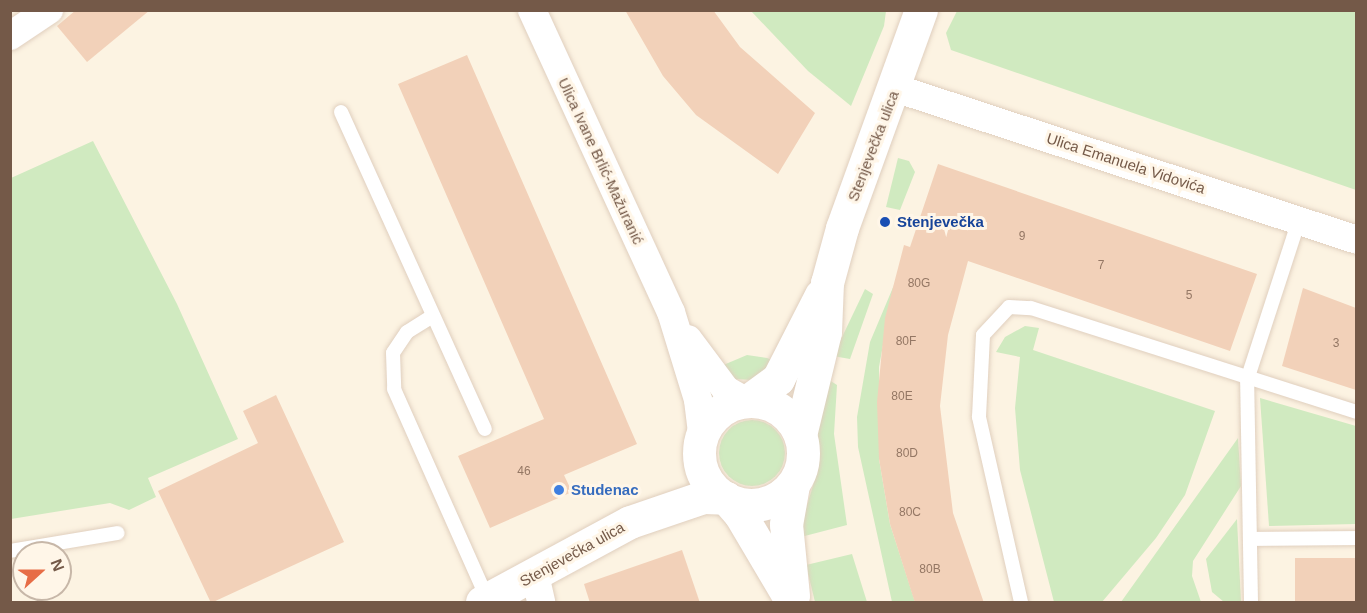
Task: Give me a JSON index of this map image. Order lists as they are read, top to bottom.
{
  "streets": {
    "street": ["Stenjevečka ulica", "Ulica Ivane Brlić-Mažuranić", "Ulica Emanuela Vidovića"]
  },
  "crossings": [
    ["Stenjevečka ulica", "Ulica Ivane Brlić-Mažuranić"],
    ["Stenjevečka ulica", "Ulica Emanuela Vidovića"]
  ],
  "places": ["Stenjevečka", "Studenac"],
  "house_numbers": [
    "9",
    "7",
    "80G",
    "5",
    "80F",
    "3",
    "80E",
    "80D",
    "46",
    "80C",
    "80B"
  ],
  "north": "right"
}
